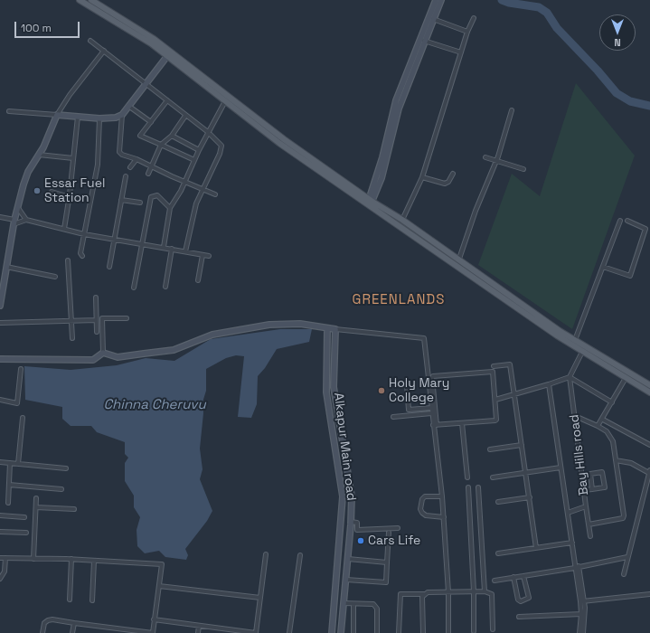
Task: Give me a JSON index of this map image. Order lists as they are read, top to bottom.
{
  "streets": {
    "street": ["Alkapur Main road", "Bay Hills road"]
  },
  "districts": ["GREENLANDS"],
  "water": ["Chinna Cheruvu"],
  "places": ["Essar Fuel Station", "Holy Mary College", "Cars Life"],
  "scale_bar": "100 m",
  "north": "bottom"
}
